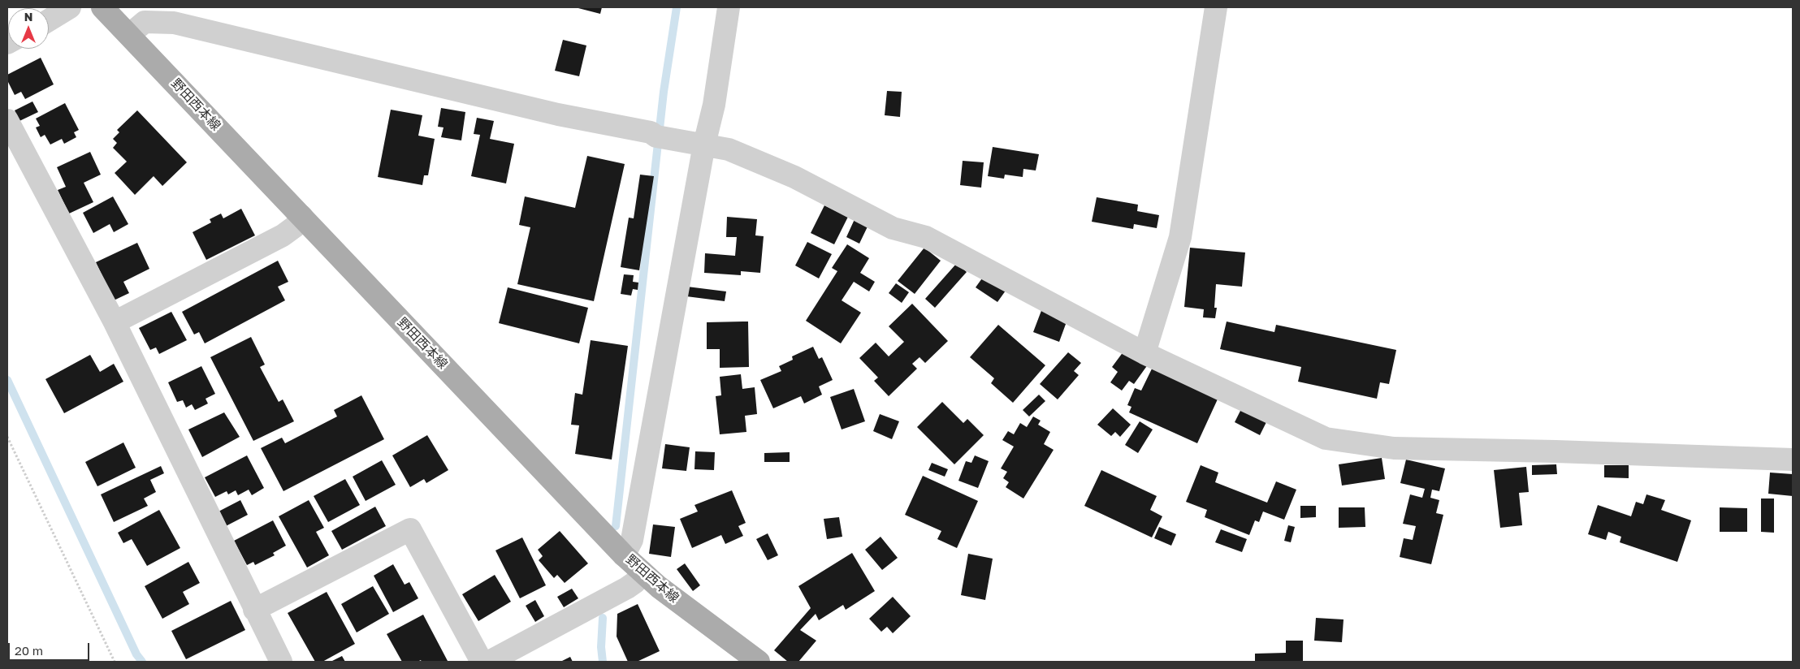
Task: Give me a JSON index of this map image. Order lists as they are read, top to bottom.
{
  "streets": {
    "main road": ["野田西本線"]
  },
  "scale_bar": "20 m",
  "north": "top"
}
